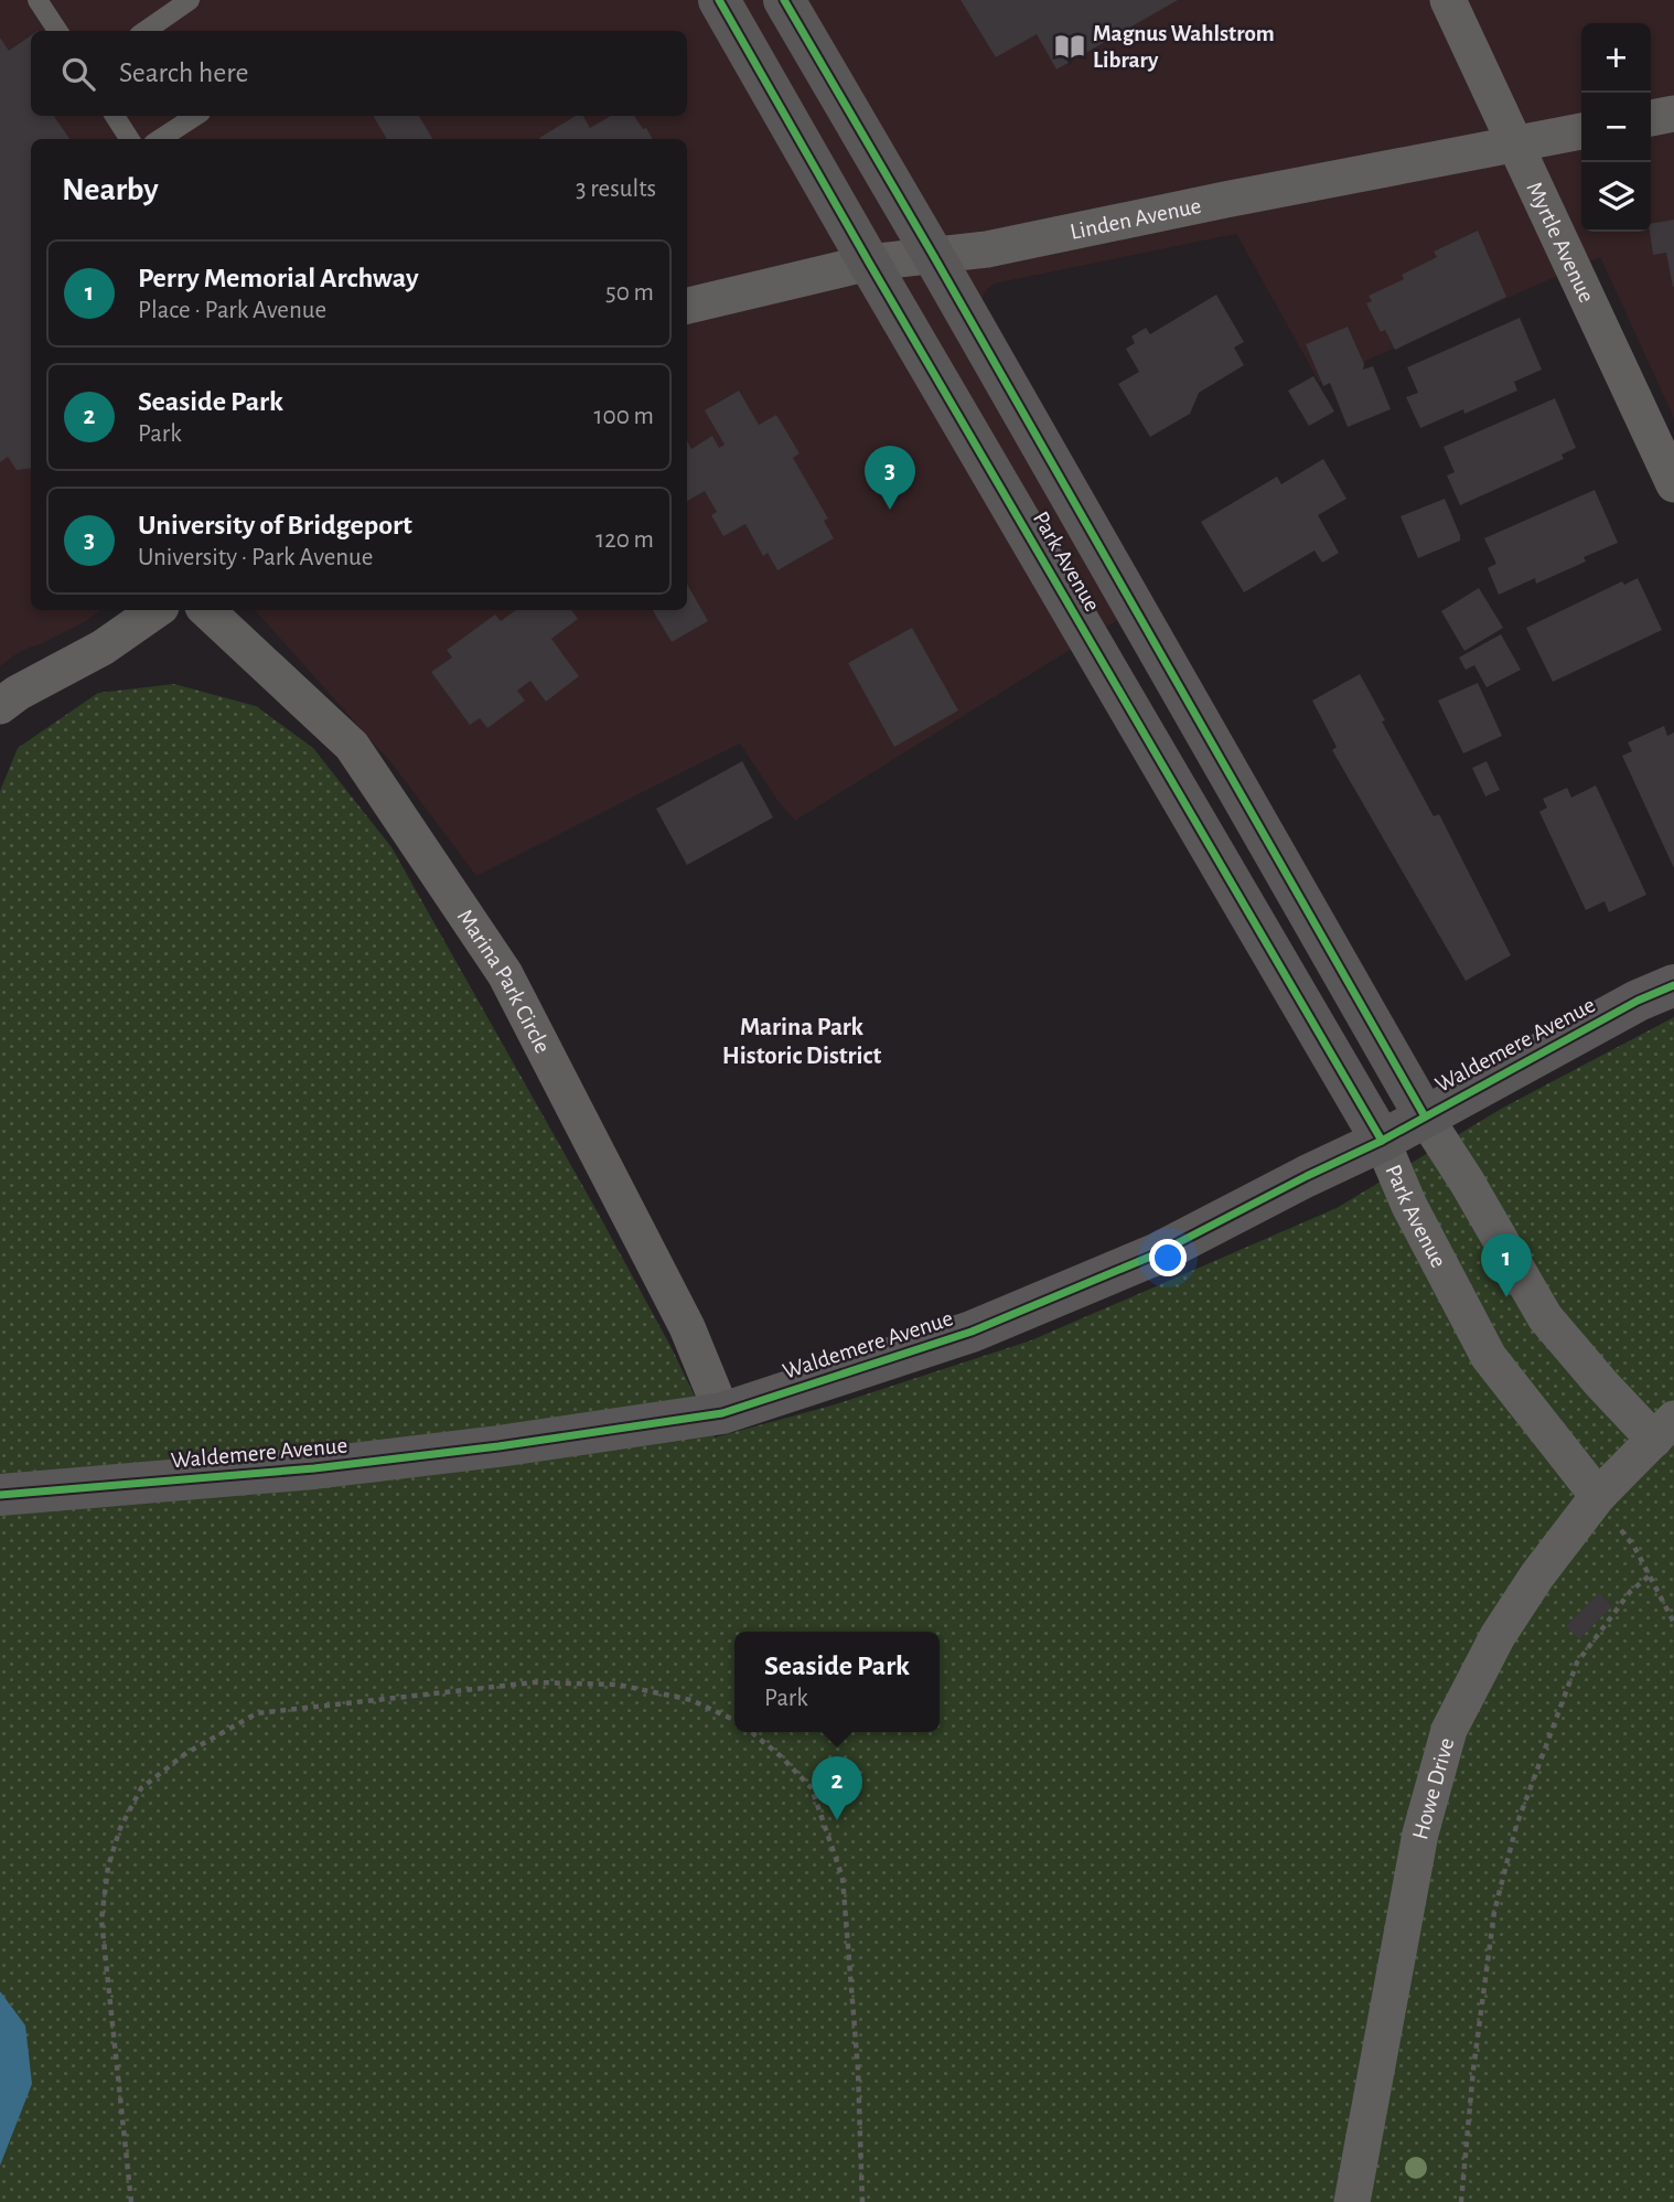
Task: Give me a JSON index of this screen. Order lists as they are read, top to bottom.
{
  "streets": {
    "street": [
      "Linden Avenue",
      "Myrtle Avenue",
      "Park Avenue",
      "Marina Park Circle",
      "Waldemere Avenue",
      "Howe Drive"
    ]
  },
  "crossings": [
    ["Linden Avenue", "Myrtle Avenue"],
    ["Linden Avenue", "Park Avenue"],
    ["Park Avenue", "Waldemere Avenue"],
    ["Park Avenue", "Howe Drive"],
    ["Marina Park Circle", "Waldemere Avenue"]
  ],
  "districts": ["Marina Park Historic District"],
  "places": {
    "library": ["Magnus Wahlstrom Library"]
  },
  "page": {
    "map_buttons": ["+", "−"],
    "search": "Search here",
    "heading": ["Nearby", "3 results"],
    "list": [
      {
        "mark": "1",
        "name": "Perry Memorial Archway",
        "note": "Place · Park Avenue",
        "value": "50 m"
      },
      {
        "mark": "2",
        "name": "Seaside Park",
        "note": "Park",
        "value": "100 m"
      },
      {
        "mark": "3",
        "name": "University of Bridgeport",
        "note": "University · Park Avenue",
        "value": "120 m"
      }
    ],
    "pins": ["3", "1", "2"],
    "popup": ["Seaside Park", "Park"]
  }
}
